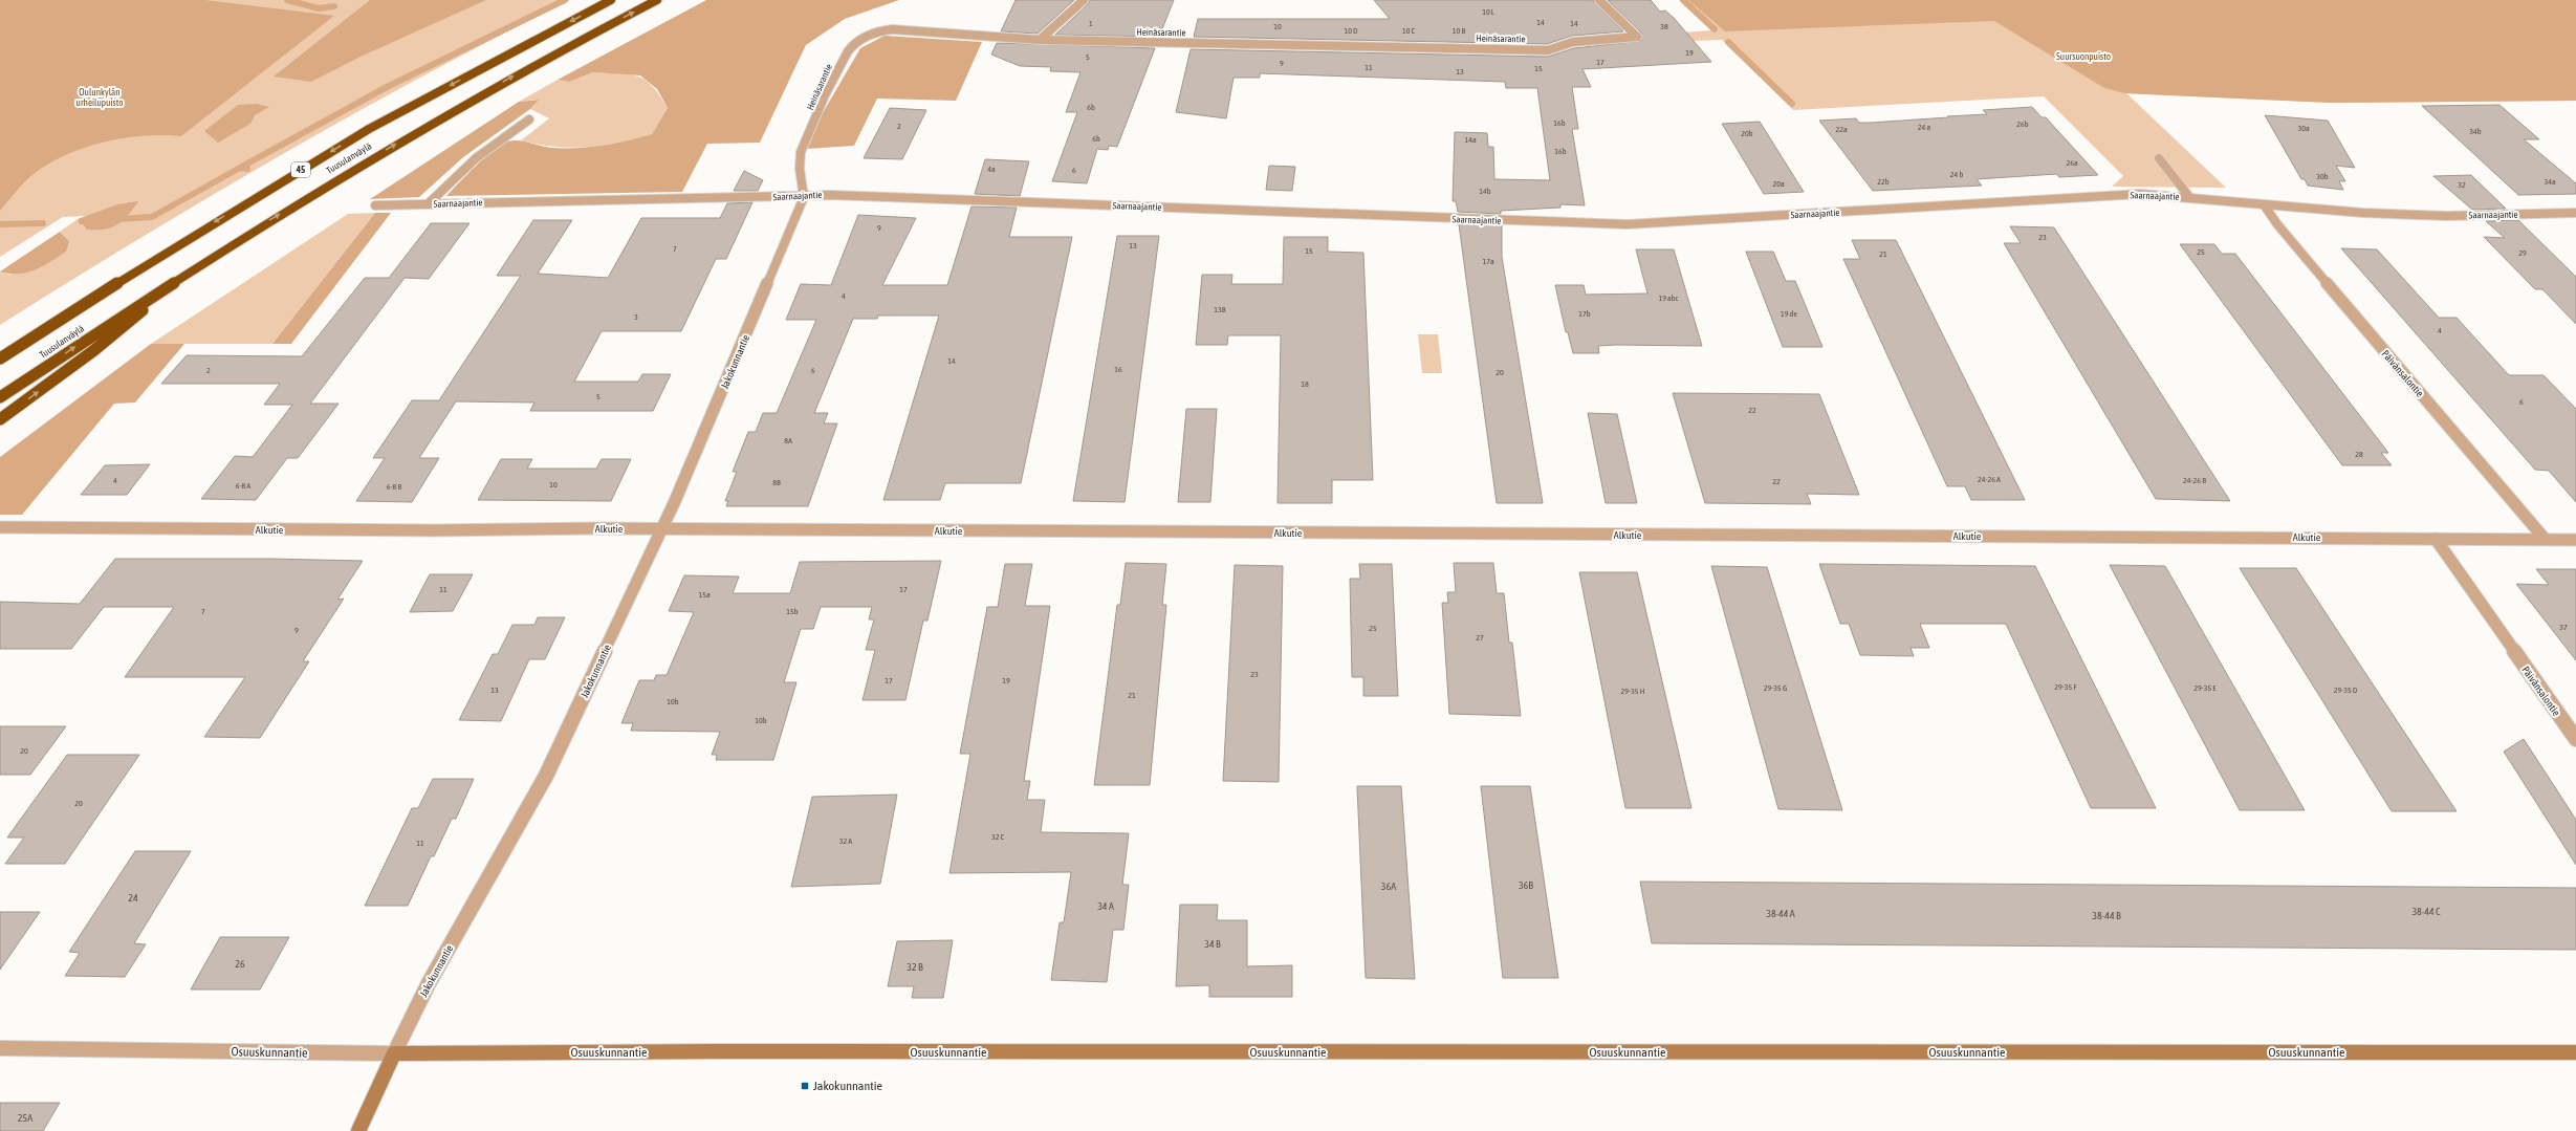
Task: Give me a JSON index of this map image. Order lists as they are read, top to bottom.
{
  "streets": {
    "highway": ["Tuusulanväylä", "45"],
    "street": [
      "Heinäsarantie",
      "Saarnaajantie",
      "Jakokunnantie",
      "Päivänsalontie",
      "Alkutie",
      "Osuuskunnantie"
    ]
  },
  "crossings": [
    ["Heinäsarantie", "Saarnaajantie"],
    ["Heinäsarantie", "Jakokunnantie"],
    ["Saarnaajantie", "Jakokunnantie"],
    ["Saarnaajantie", "Päivänsalontie"],
    ["Jakokunnantie", "Alkutie"],
    ["Jakokunnantie", "Osuuskunnantie"],
    ["Päivänsalontie", "Alkutie"]
  ],
  "parks": ["Suursuonpuisto", "Oulunkylän urheilupuisto"],
  "places": {
    "transit": ["Jakokunnantie"]
  },
  "house_numbers": [
    "10 L",
    "14",
    "1",
    "14",
    "10",
    "38",
    "10 D",
    "10 C",
    "10 B",
    "19",
    "5",
    "17",
    "9",
    "11",
    "15",
    "13",
    "6b",
    "16b",
    "26b",
    "2",
    "24 a",
    "30a",
    "22a",
    "34b",
    "20b",
    "6b",
    "14a",
    "16b",
    "26a",
    "4a",
    "6",
    "24 b",
    "30b",
    "22b",
    "34a",
    "20a",
    "32",
    "14b",
    "9",
    "23",
    "13",
    "7",
    "15",
    "25",
    "29",
    "21",
    "17a",
    "4",
    "19 abc",
    "13B",
    "17b",
    "19 de",
    "3",
    "4",
    "14",
    "16",
    "2",
    "6",
    "20",
    "18",
    "5",
    "6",
    "22",
    "8A",
    "28",
    "24-26 A",
    "4",
    "24-26 B",
    "22",
    "8B",
    "10",
    "6-8 A",
    "6-8 B",
    "11",
    "17",
    "15a",
    "7",
    "15b",
    "37",
    "25",
    "9",
    "27",
    "23",
    "17",
    "19",
    "29-35 F",
    "29-35 G",
    "29-35 E",
    "13",
    "29-35 D",
    "29-35 H",
    "21",
    "10b",
    "10b",
    "20",
    "20",
    "32 C",
    "32 A",
    "11",
    "36B",
    "36A",
    "24",
    "34 A",
    "38-44 C",
    "38-44 A",
    "38-44 B",
    "34 B",
    "26",
    "32 B",
    "25A"
  ]
}
